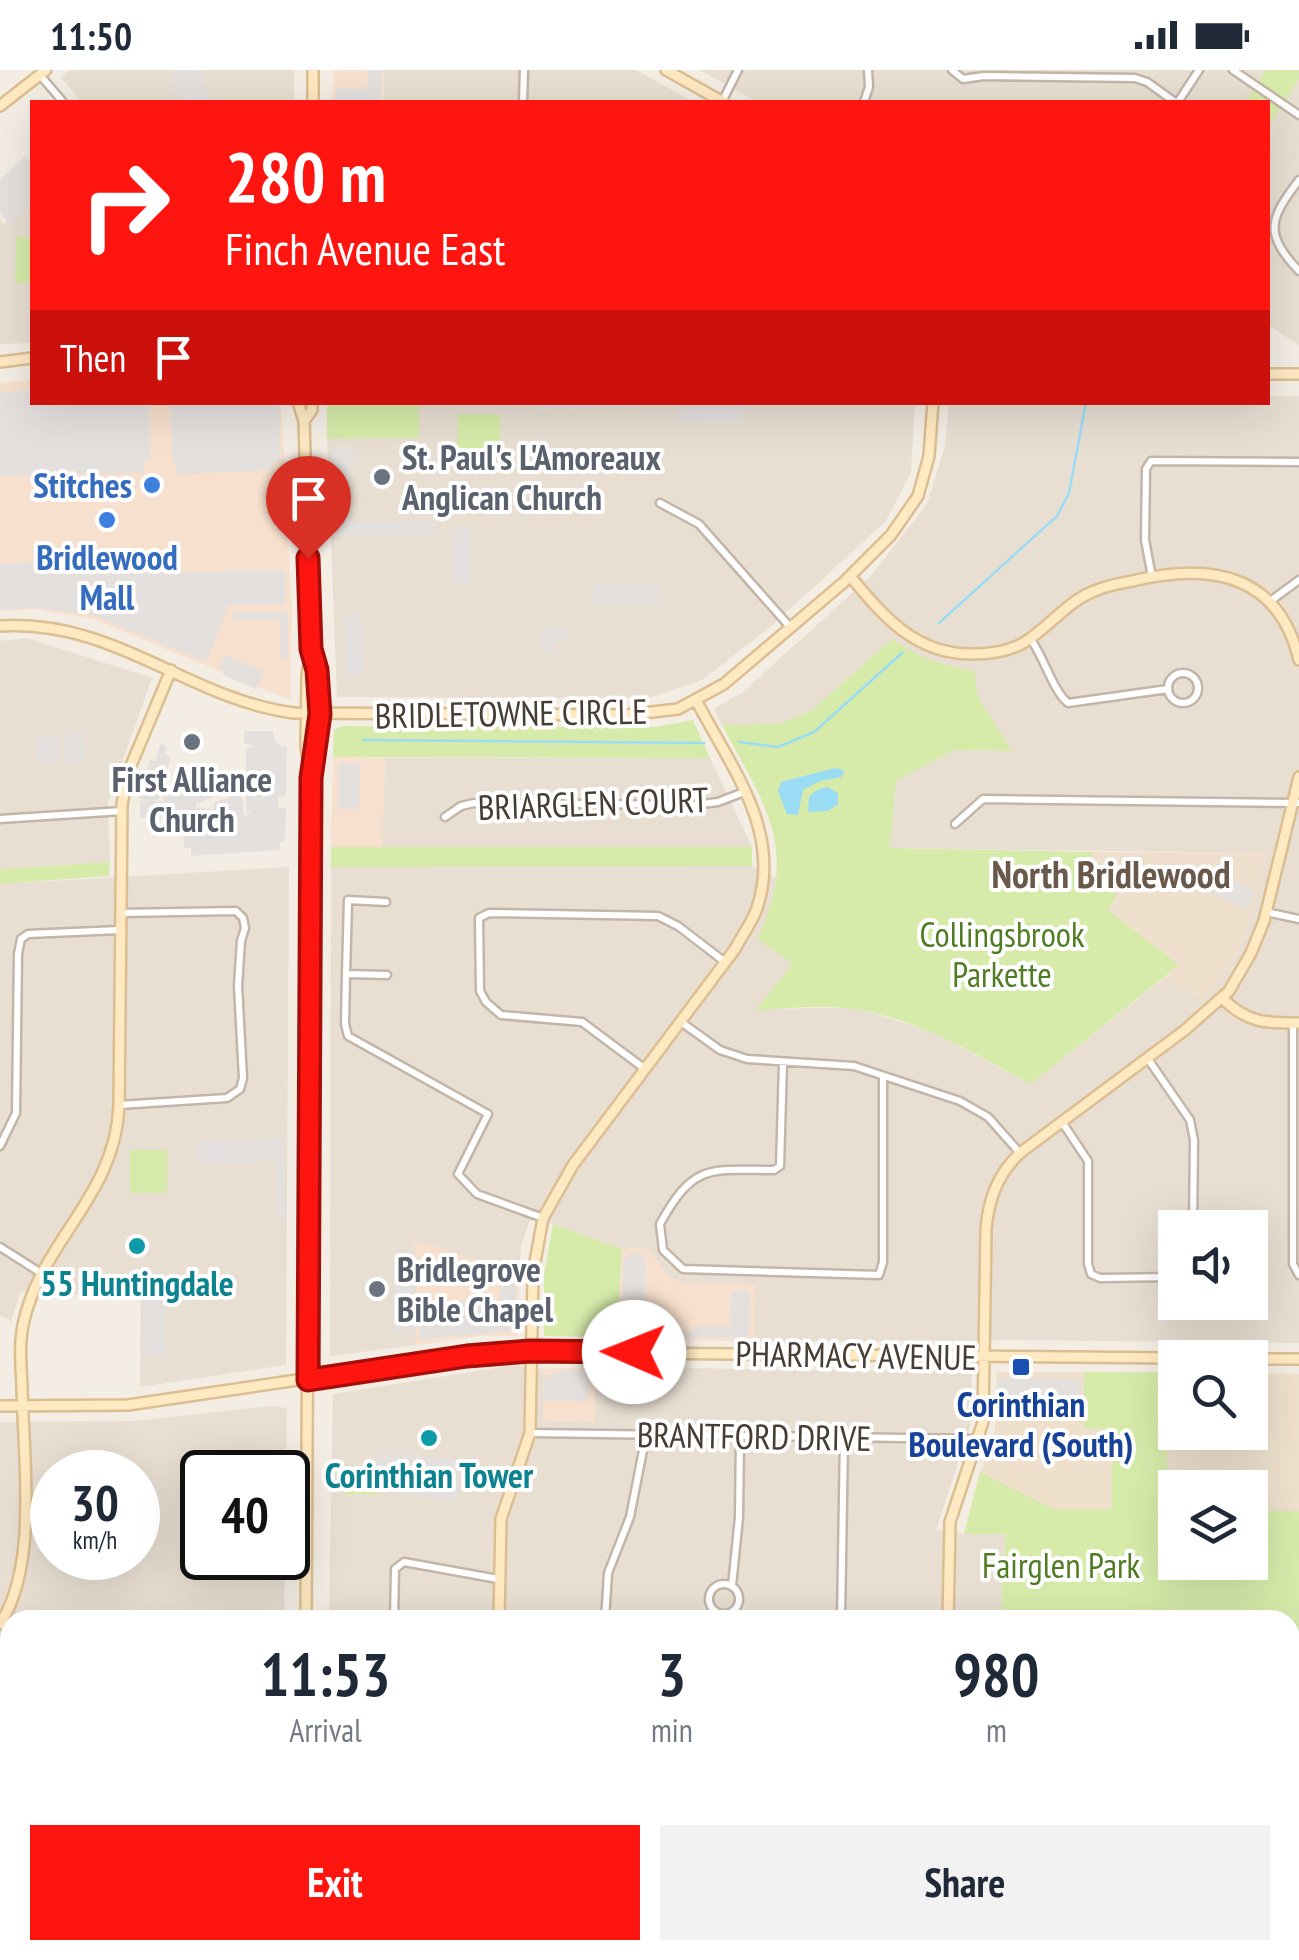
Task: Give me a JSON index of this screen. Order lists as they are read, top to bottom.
{
  "streets": {
    "street": [
      "BRIDLETOWNE CIRCLE",
      "BRIARGLEN COURT",
      "PHARMACY AVENUE",
      "BRANTFORD DRIVE"
    ]
  },
  "districts": ["North Bridlewood"],
  "parks": ["Collingsbrook Parkette", "Fairglen Park"],
  "places": {
    "other": [
      "St. Paul's L'Amoreaux Anglican Church",
      "Stitches",
      "Bridlewood Mall",
      "First Alliance Church",
      "55 Huntingdale",
      "Bridlegrove Bible Chapel",
      "Corinthian Tower"
    ],
    "transit": ["Corinthian Boulevard (South)"]
  },
  "page": {
    "status": "11:50",
    "turn": ["280 m", "Finch Avenue East"],
    "then": "Then",
    "speed": "30 km/h",
    "limit": "40",
    "eta": [
      "11:53",
      "Arrival",
      "3",
      "min",
      "980",
      "m"
    ],
    "buttons": ["Exit", "Share"]
  }
}
